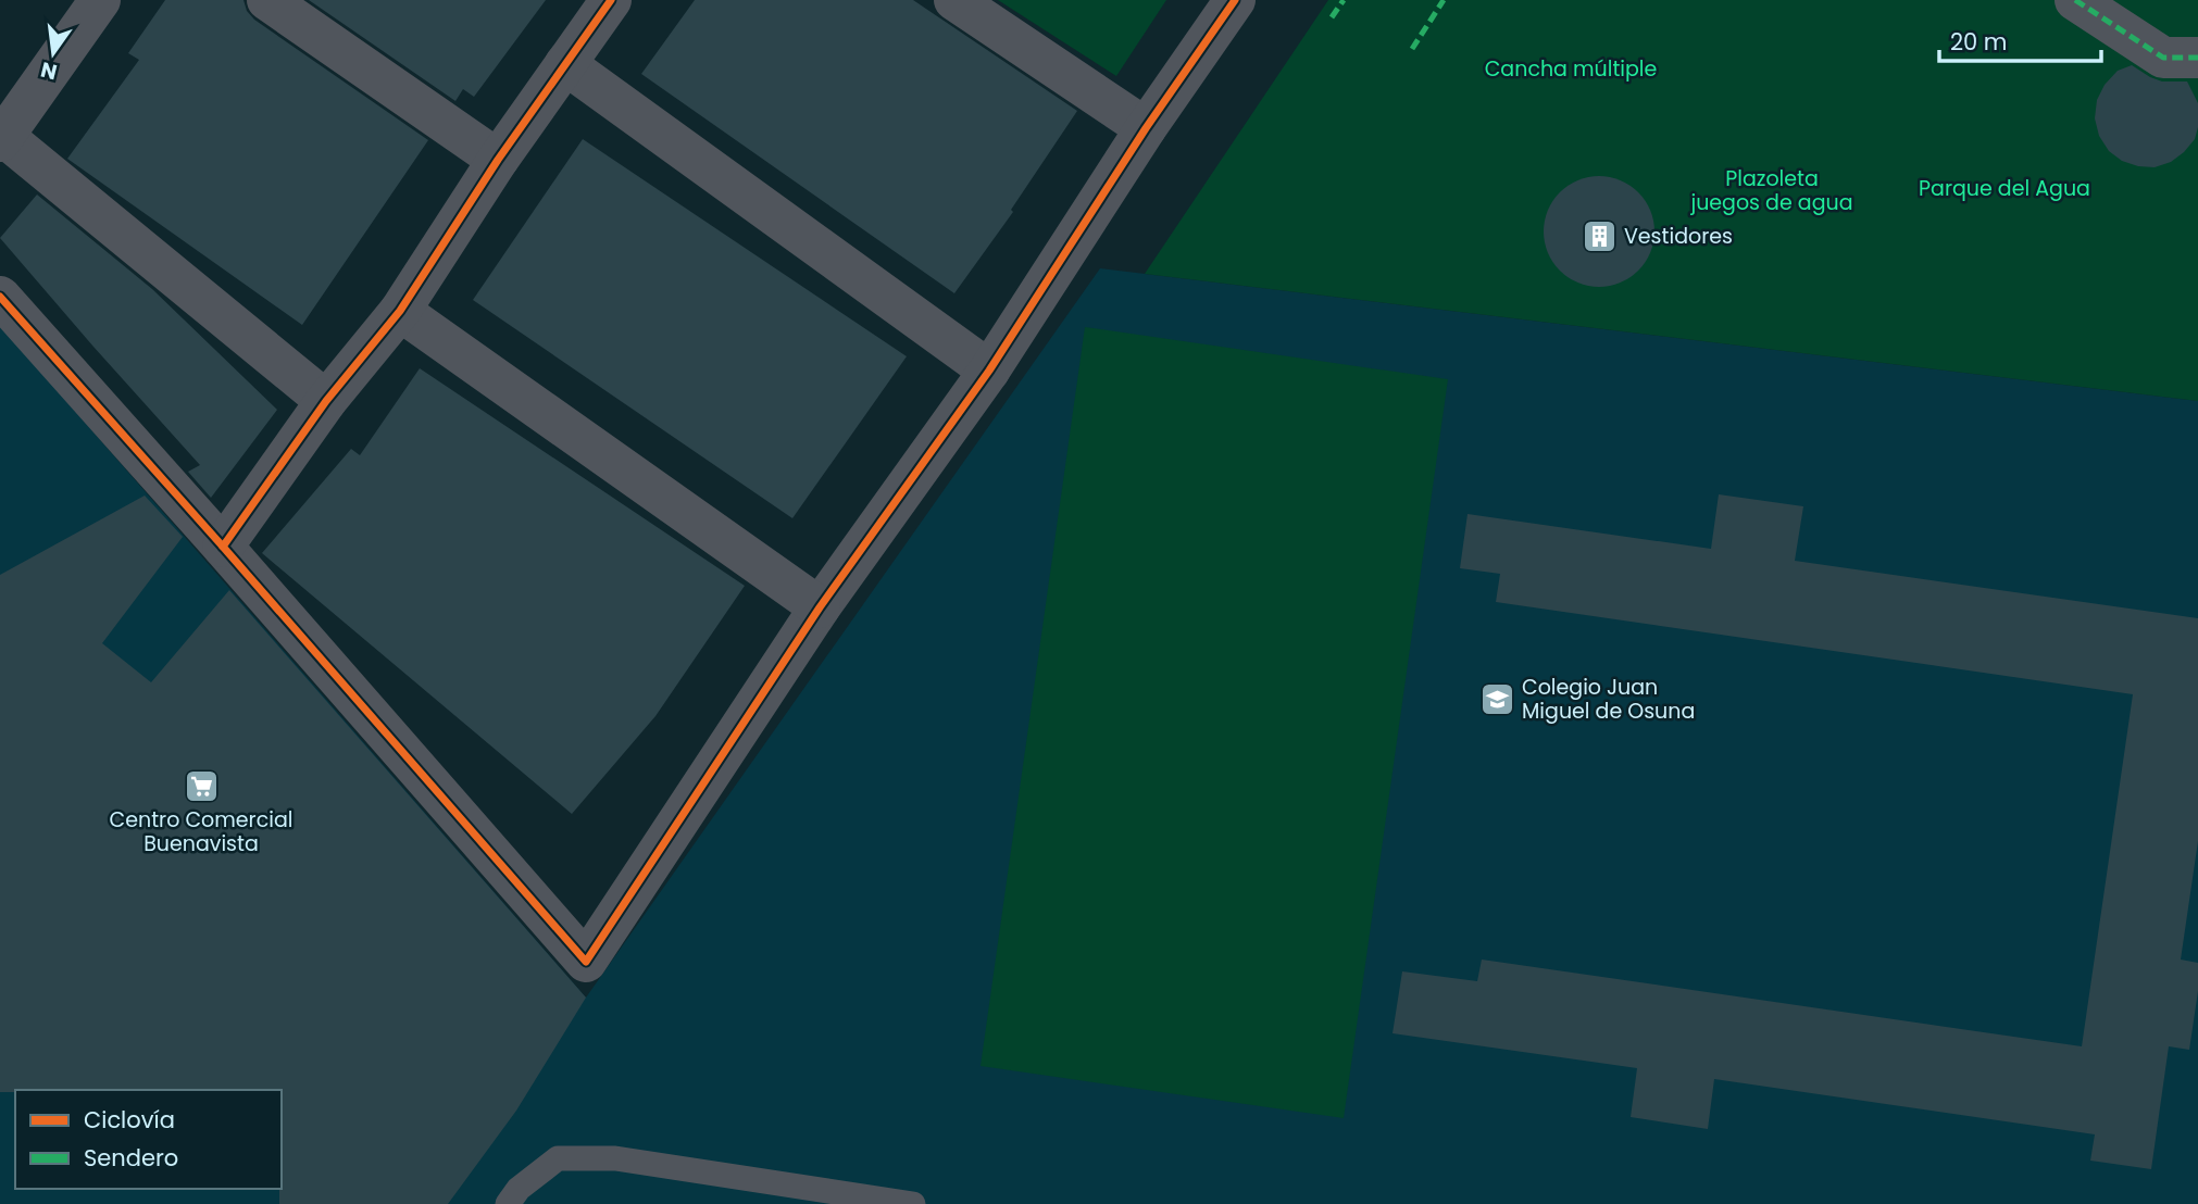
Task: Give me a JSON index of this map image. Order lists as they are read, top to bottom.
{
  "parks": ["Cancha múltiple", "Plazoleta juegos de agua", "Parque del Agua"],
  "places": {
    "building": ["Vestidores"],
    "school or university": ["Colegio Juan Miguel de Osuna"],
    "supermarket": ["Centro Comercial Buenavista"]
  },
  "legend": ["Ciclovía", "Sendero"],
  "scale_bar": "20 m",
  "north": "bottom"
}
